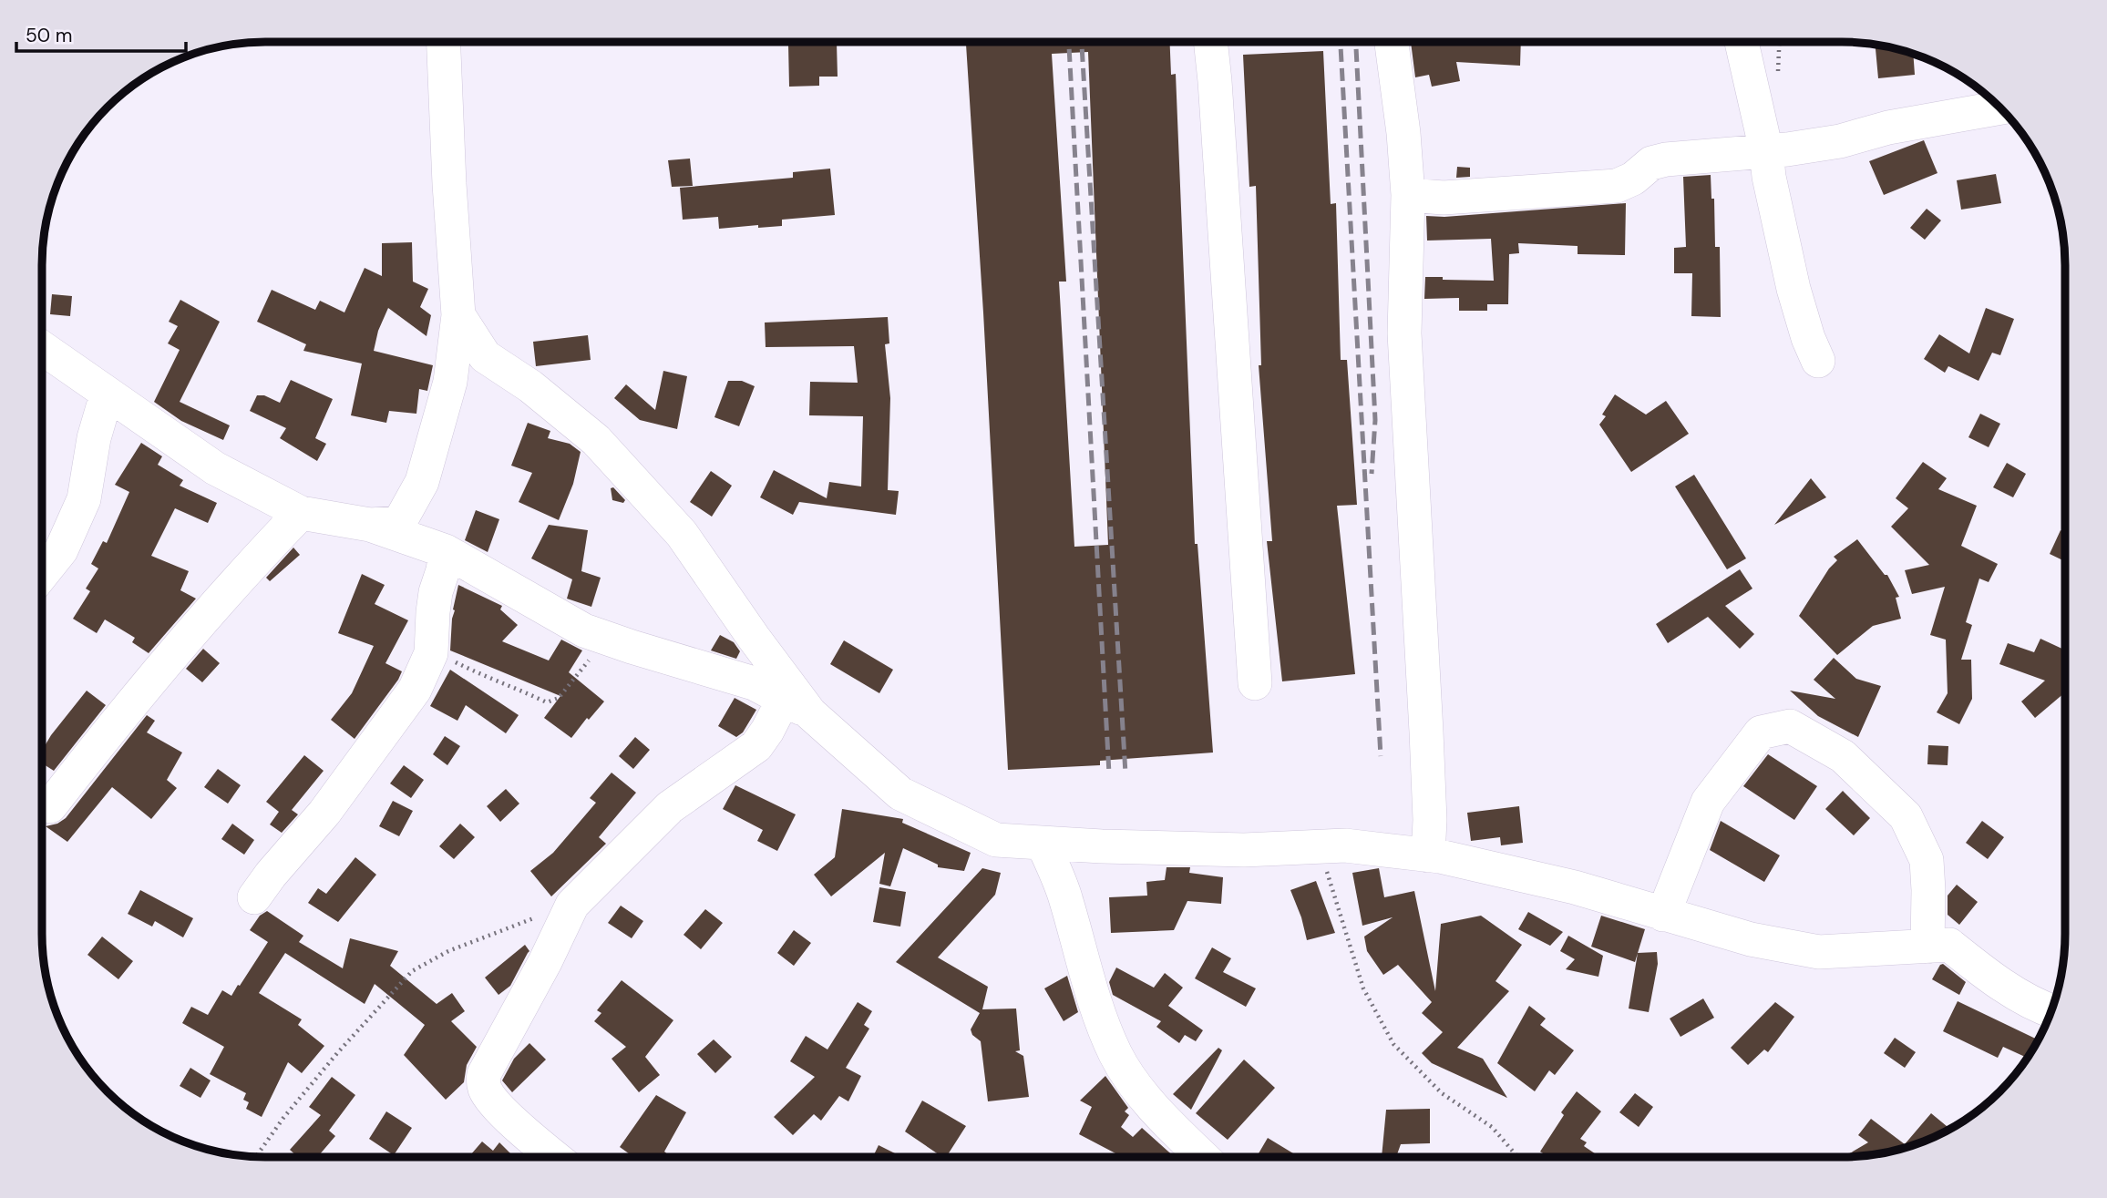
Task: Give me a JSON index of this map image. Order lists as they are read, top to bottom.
{
  "scale_bar": "50 m"
}
